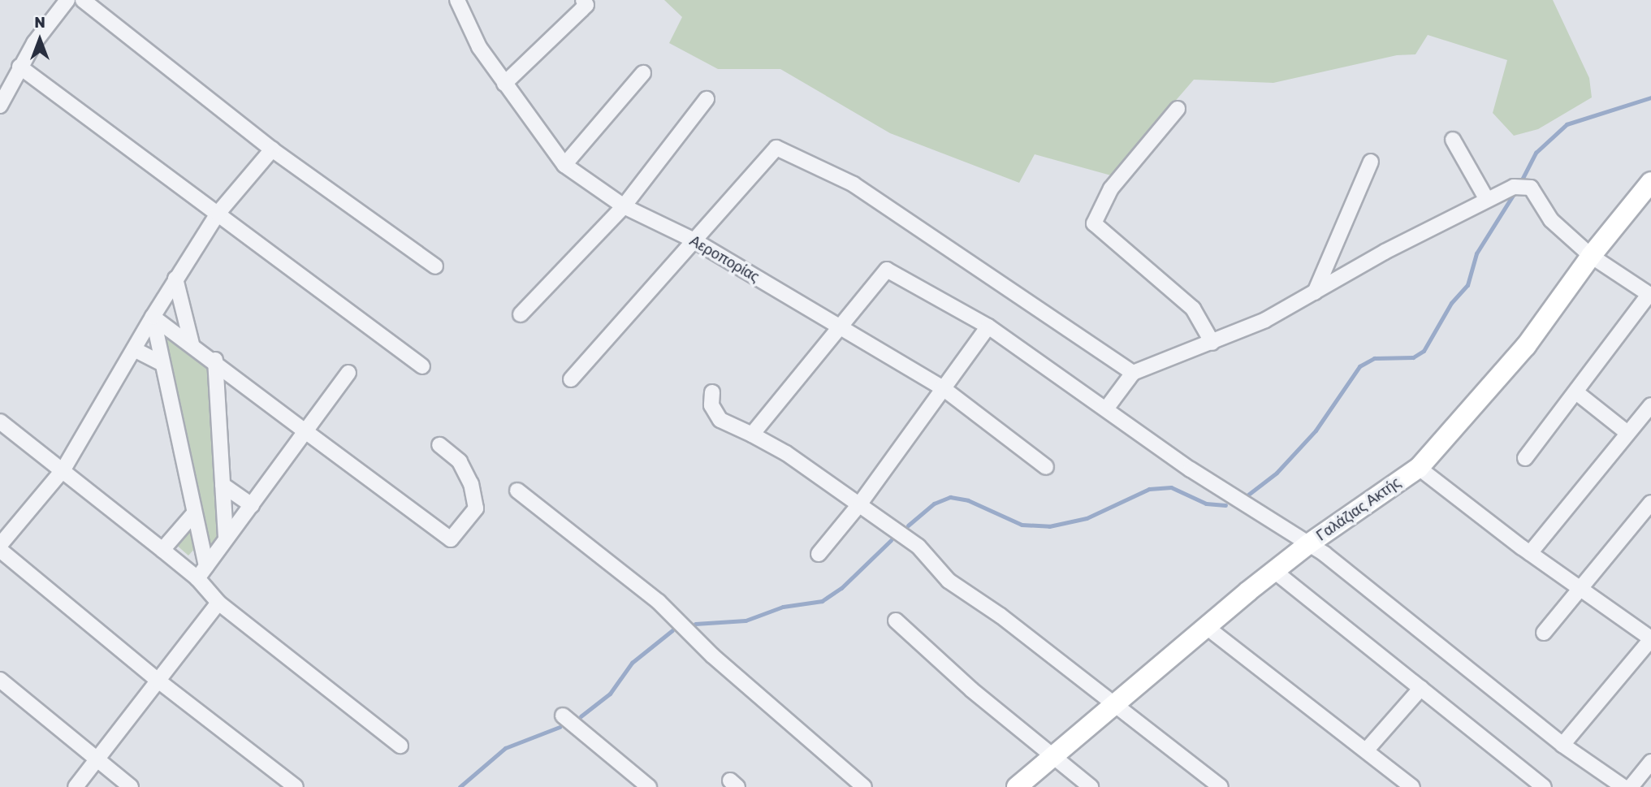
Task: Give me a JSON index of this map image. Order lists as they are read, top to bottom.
{
  "streets": {
    "street": ["Αεροπορίας", "Γαλάζιας Ακτής"]
  },
  "north": "top"
}
